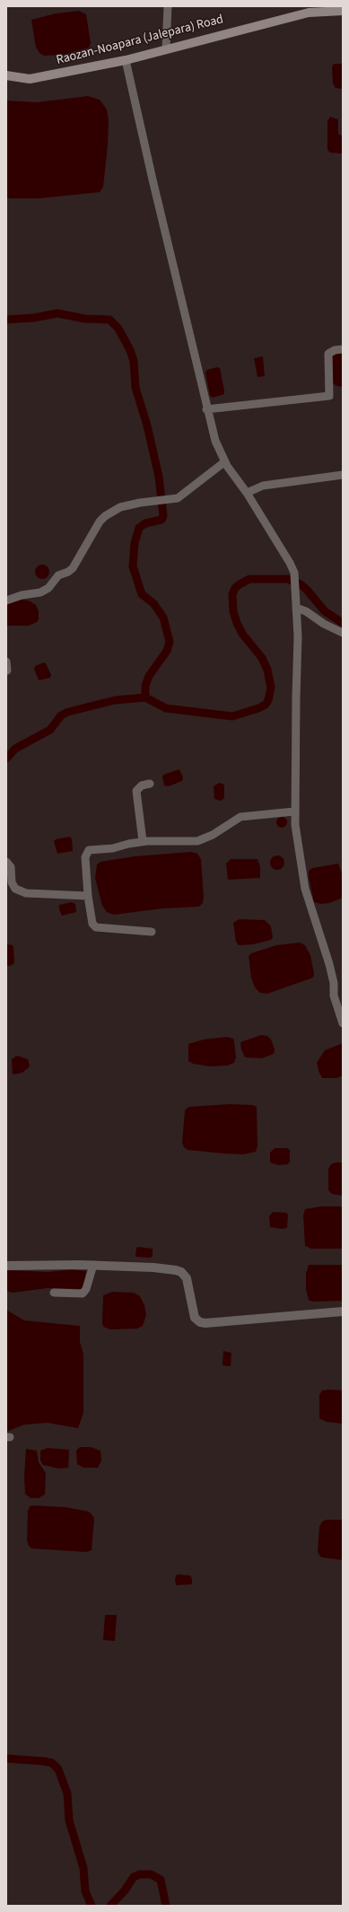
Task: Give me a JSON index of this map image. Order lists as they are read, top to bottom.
{
  "streets": {
    "main road": ["Raozan-Noapara (Jalepara) Road"]
  }
}
